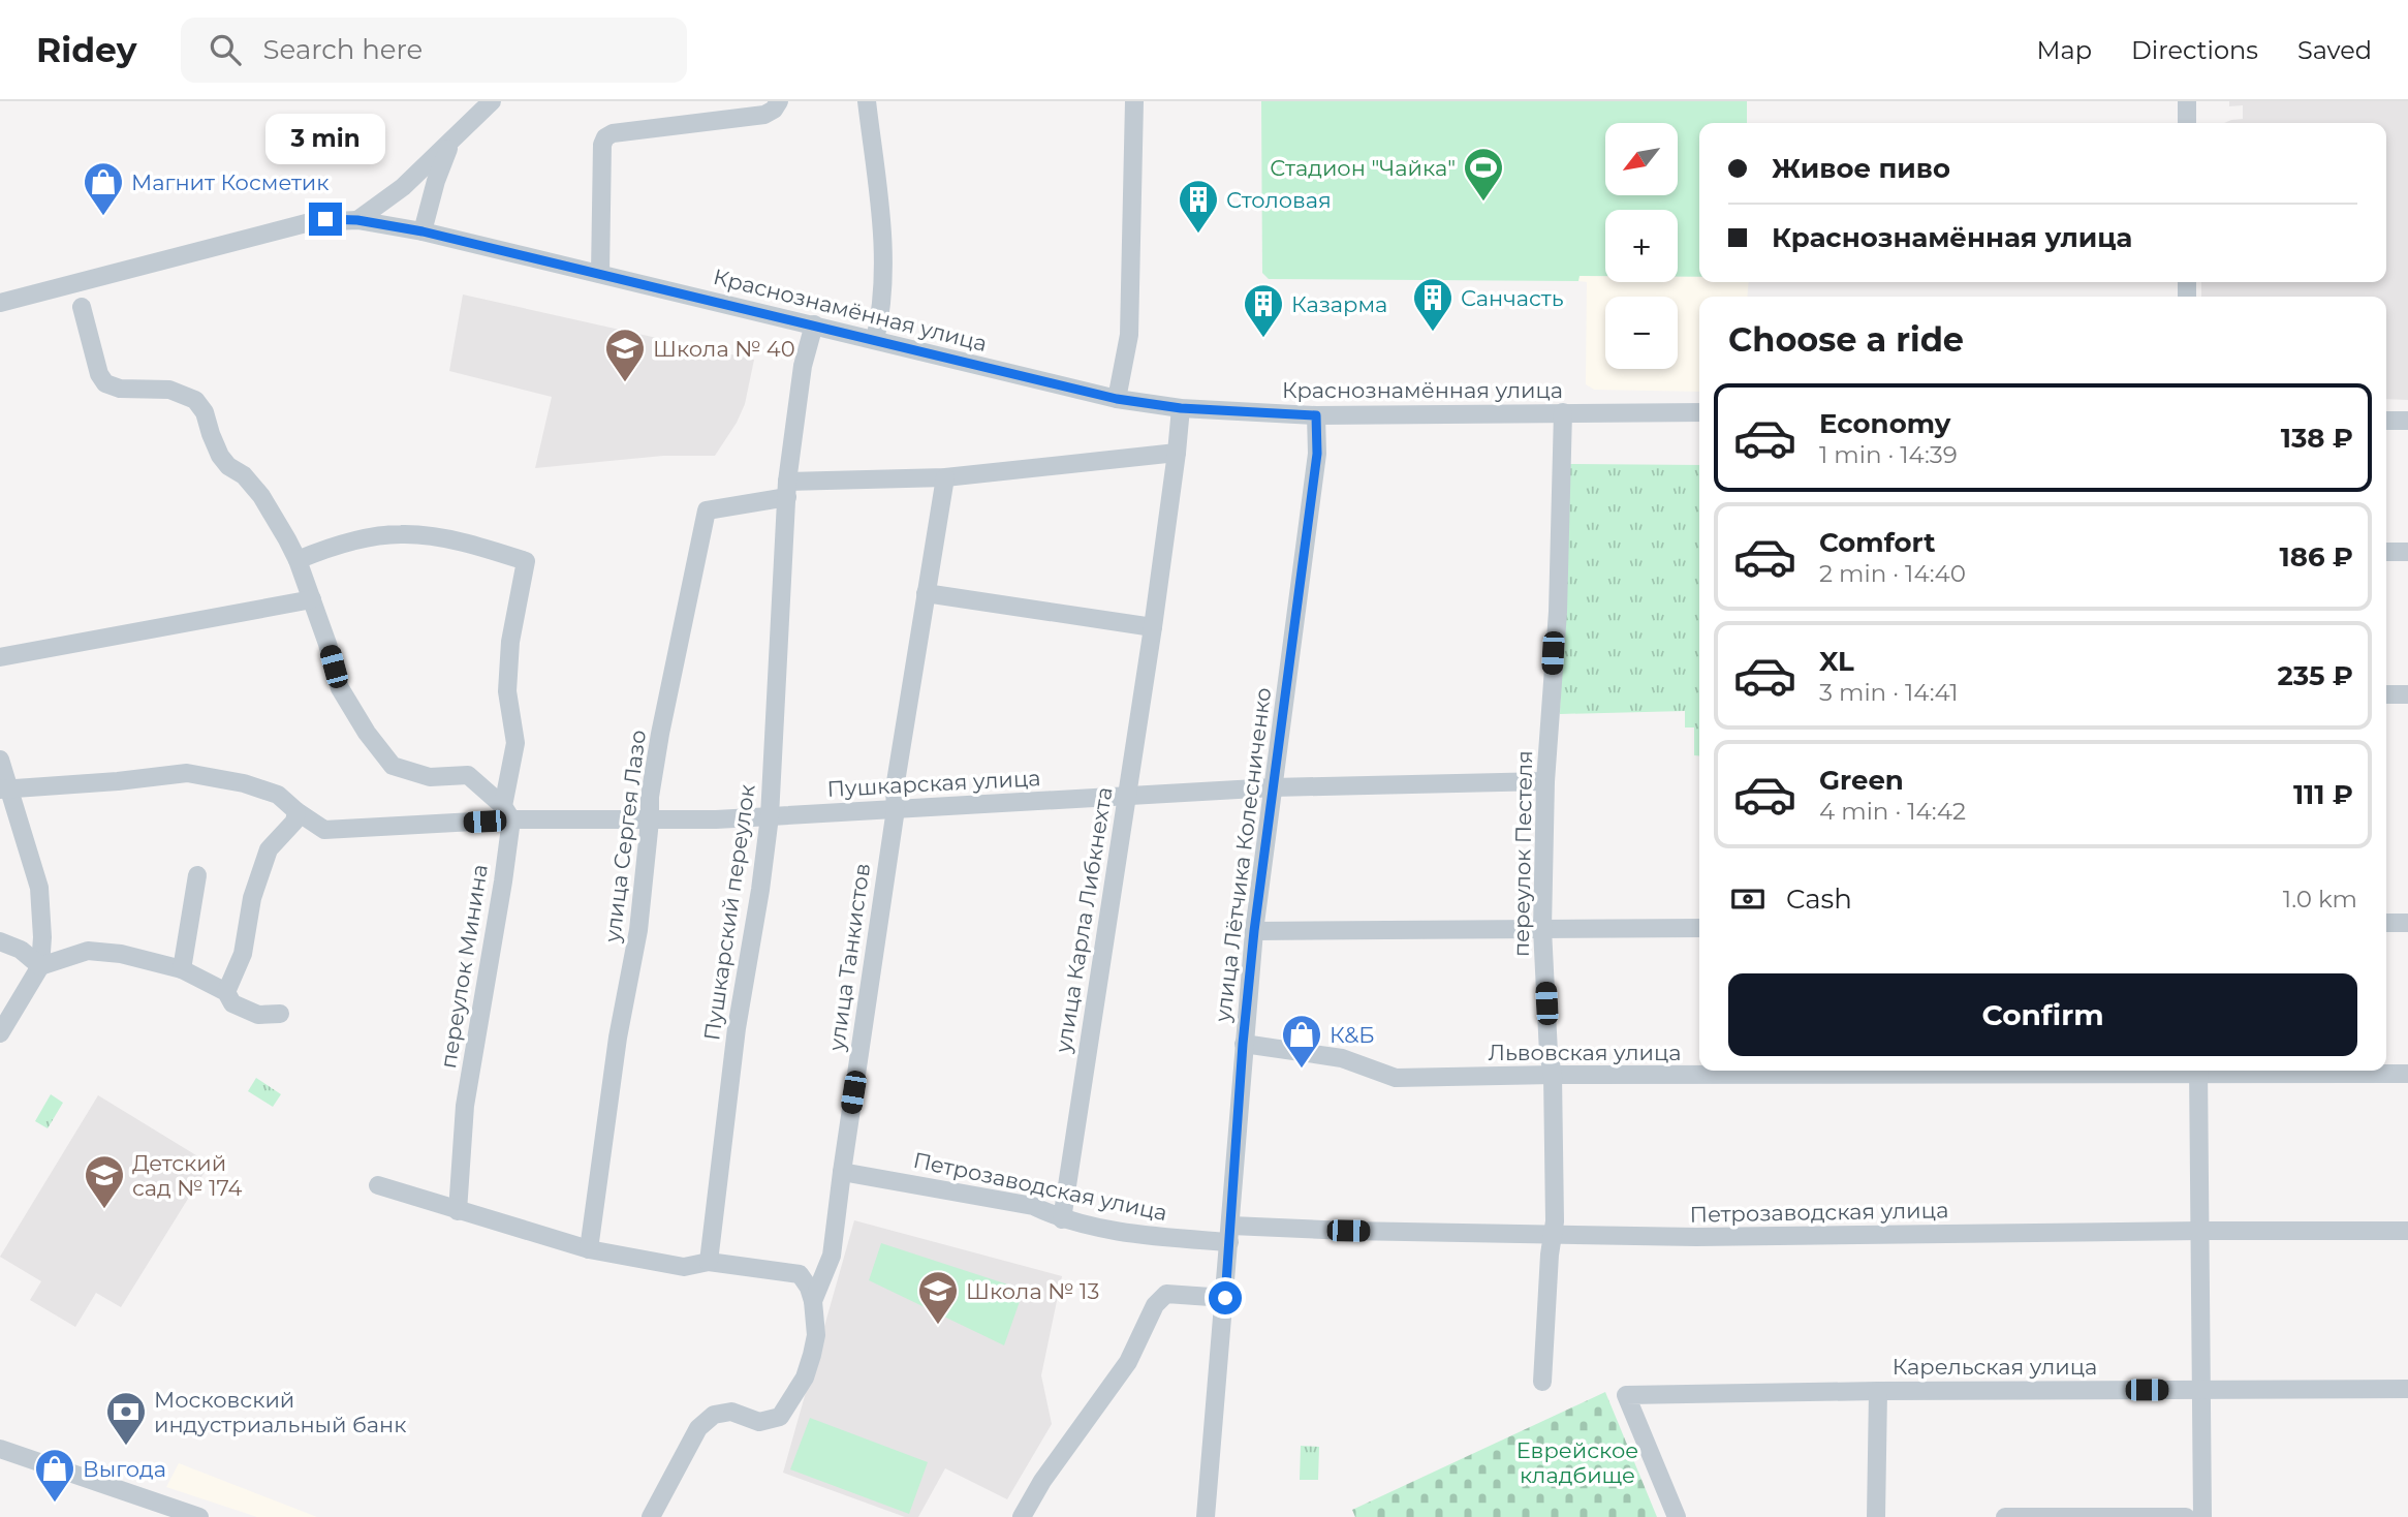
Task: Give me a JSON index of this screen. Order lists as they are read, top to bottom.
{
  "streets": {
    "street": [
      "Краснознамённая улица",
      "Пушкарская улица",
      "улица Сергея Лазо",
      "переулок Пестеля",
      "улица Лётчика Колесниченко",
      "Пушкарский переулок",
      "улица Карла Либкнехта",
      "улица Танкистов",
      "переулок Минина",
      "Львовская улица",
      "Петрозаводская улица",
      "Карельская улица"
    ]
  },
  "crossings": [
    ["Краснознамённая улица", "переулок Пестеля"],
    ["Краснознамённая улица", "улица Лётчика Колесниченко"],
    ["Краснознамённая улица", "Пушкарский переулок"],
    ["Краснознамённая улица", "улица Карла Либкнехта"],
    ["Пушкарская улица", "улица Сергея Лазо"],
    ["Пушкарская улица", "переулок Пестеля"],
    ["Пушкарская улица", "улица Лётчика Колесниченко"],
    ["Пушкарская улица", "Пушкарский переулок"],
    ["Пушкарская улица", "улица Карла Либкнехта"],
    ["Пушкарская улица", "улица Танкистов"],
    ["Пушкарская улица", "переулок Минина"],
    ["улица Сергея Лазо", "Пушкарский переулок"],
    ["переулок Пестеля", "Львовская улица"],
    ["переулок Пестеля", "Петрозаводская улица"],
    ["улица Лётчика Колесниченко", "Львовская улица"],
    ["улица Лётчика Колесниченко", "Петрозаводская улица"],
    ["улица Карла Либкнехта", "Петрозаводская улица"],
    ["улица Танкистов", "Петрозаводская улица"]
  ],
  "parks": ["Еврейское кладбище"],
  "places": {
    "sports": ["Стадион \"Чайка\""],
    "shop": ["Магнит Косметик", "К&Б", "Выгода"],
    "building": ["Столовая", "Санчасть", "Казарма"],
    "school or university": ["Школа № 40", "Детский сад № 174", "Школа № 13"],
    "bank": ["Московский индустриальный банк"]
  },
  "north": "bottom left",
  "page": {
    "header": "Ridey",
    "search": "Search here",
    "nav": ["Map", "Directions", "Saved"],
    "bubble": "3 min",
    "map_buttons": ["+", "−"],
    "banner": ["Живое пиво", "Краснознамённая улица"],
    "heading": "Choose a ride",
    "list": [
      {
        "name": "Economy",
        "note": "1 min · 14:39",
        "value": "138 ₽"
      },
      {
        "name": "Comfort",
        "note": "2 min · 14:40",
        "value": "186 ₽"
      },
      {
        "name": "XL",
        "note": "3 min · 14:41",
        "value": "235 ₽"
      },
      {
        "name": "Green",
        "note": "4 min · 14:42",
        "value": "111 ₽"
      }
    ],
    "pay": ["Cash", "1.0 km"],
    "buttons": "Confirm"
  }
}
